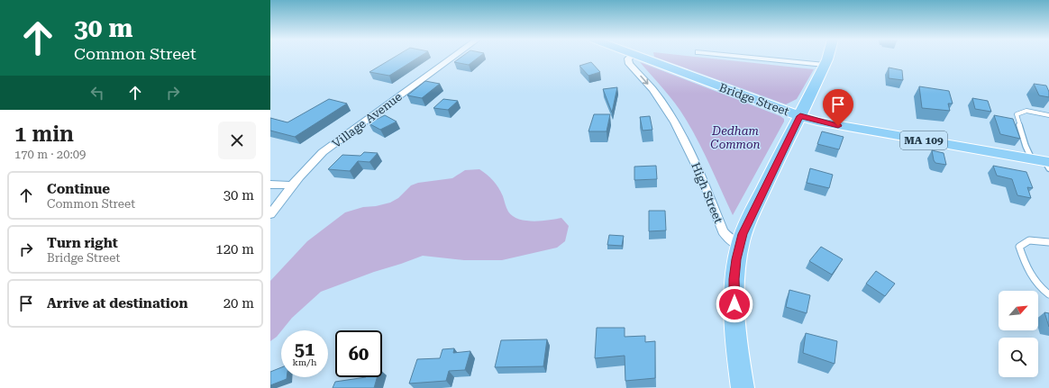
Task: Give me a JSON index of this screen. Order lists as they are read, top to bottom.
{
  "streets": {
    "main road": ["Bridge Street", "MA 109"],
    "street": ["Village Avenue", "High Street"]
  },
  "one_way": ["High Street"],
  "parks": ["Dedham Common"],
  "north": "top right",
  "page": {
    "turn": ["30 m", "Common Street"],
    "heading": ["1 min", "170 m · 20:09"],
    "list": [
      {
        "name": "Continue",
        "note": "Common Street",
        "value": "30 m"
      },
      {
        "name": "Turn right",
        "note": "Bridge Street",
        "value": "120 m"
      },
      {
        "name": "Arrive at destination",
        "value": "20 m"
      }
    ],
    "speed": "51 km/h",
    "limit": "60"
  }
}
